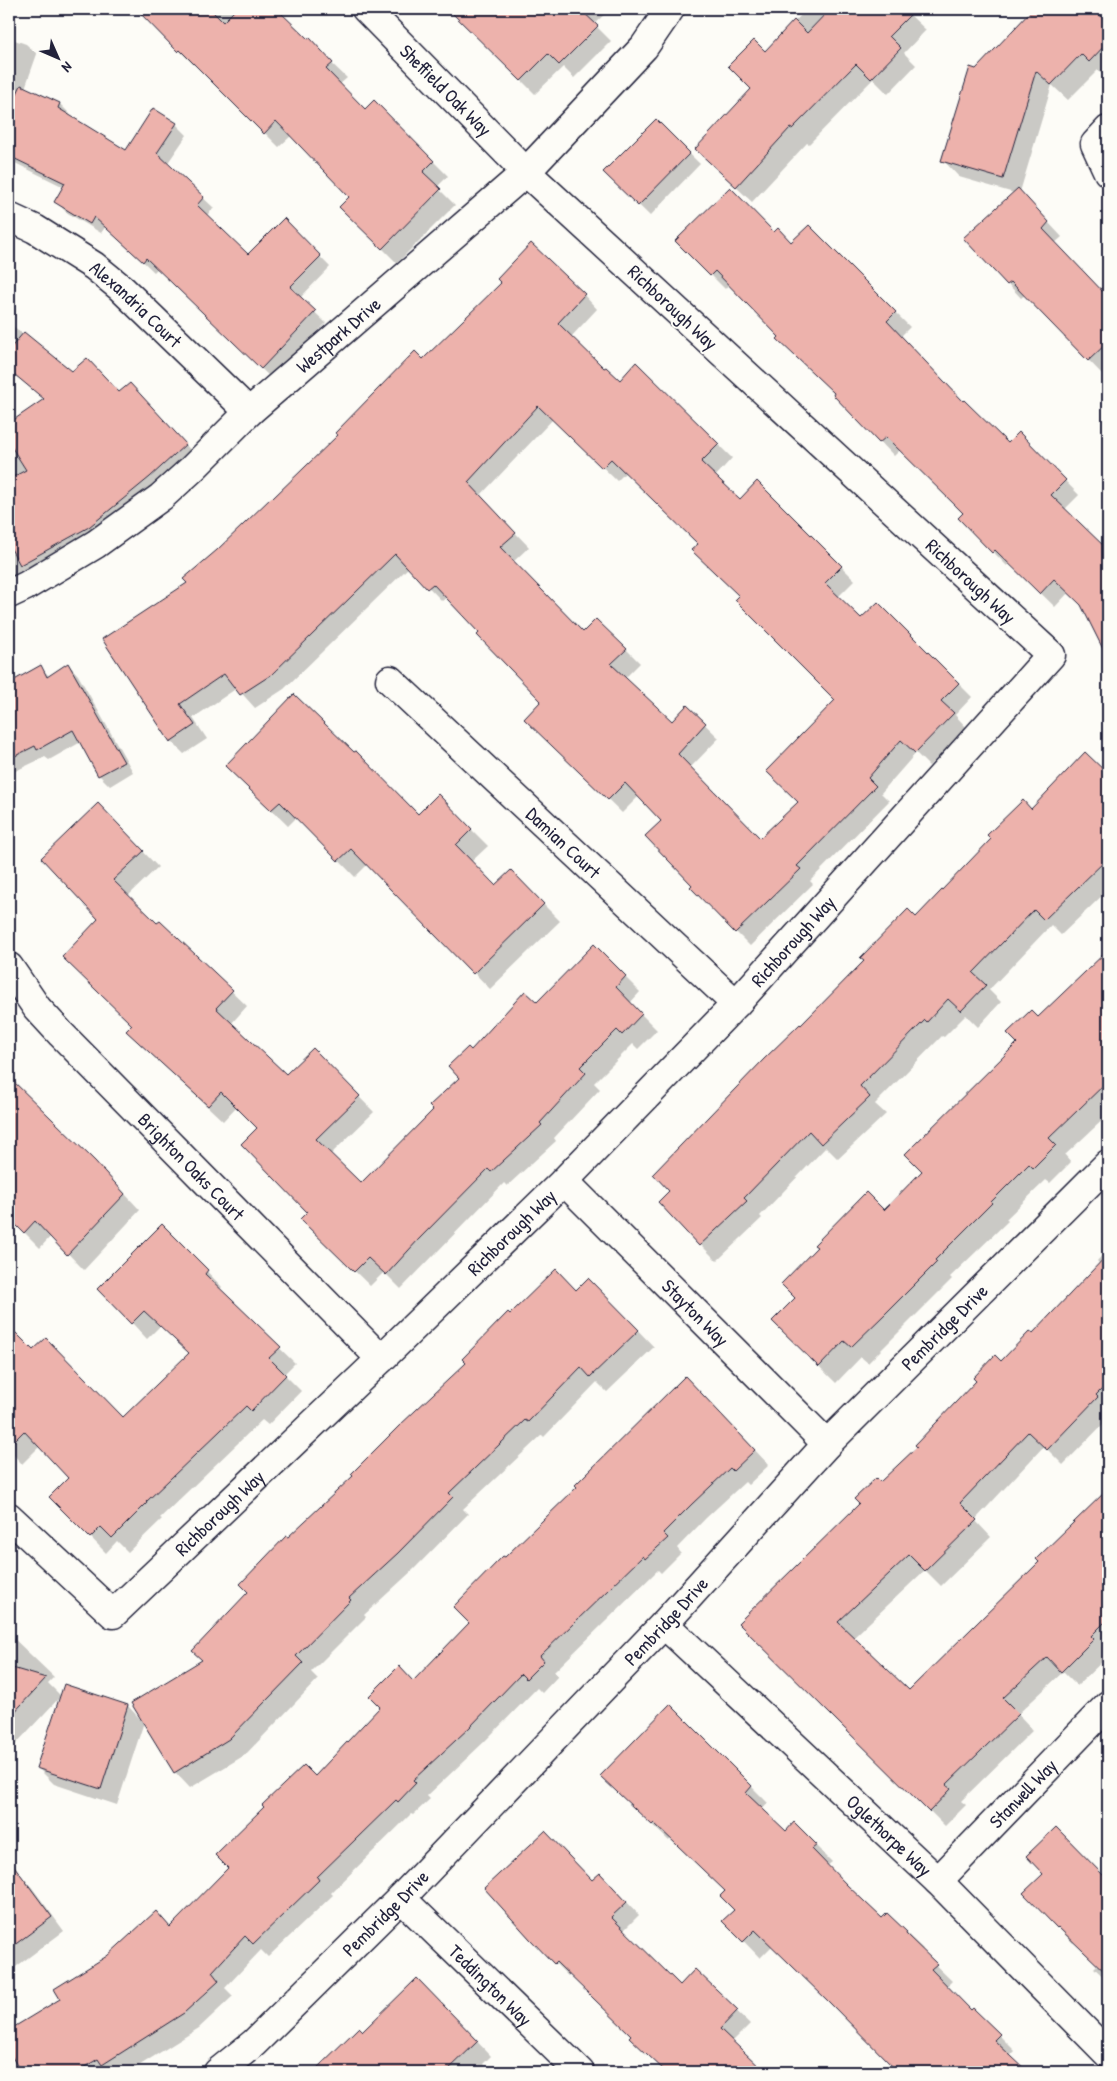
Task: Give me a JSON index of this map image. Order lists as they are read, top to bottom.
{
  "streets": {
    "street": [
      "Sheffield Oak Way",
      "Alexandria Court",
      "Richborough Way",
      "Westpark Drive",
      "Damian Court",
      "Brighton Oaks Court",
      "Stayton Way",
      "Pembridge Drive",
      "Stanwell Way",
      "Oglethorpe Way",
      "Teddington Way"
    ]
  },
  "crossings": [
    ["Sheffield Oak Way", "Richborough Way"],
    ["Sheffield Oak Way", "Westpark Drive"],
    ["Alexandria Court", "Westpark Drive"],
    ["Richborough Way", "Westpark Drive"],
    ["Richborough Way", "Damian Court"],
    ["Richborough Way", "Brighton Oaks Court"],
    ["Richborough Way", "Stayton Way"],
    ["Stayton Way", "Pembridge Drive"],
    ["Pembridge Drive", "Oglethorpe Way"],
    ["Pembridge Drive", "Teddington Way"],
    ["Stanwell Way", "Oglethorpe Way"]
  ],
  "north": "bottom right"
}
